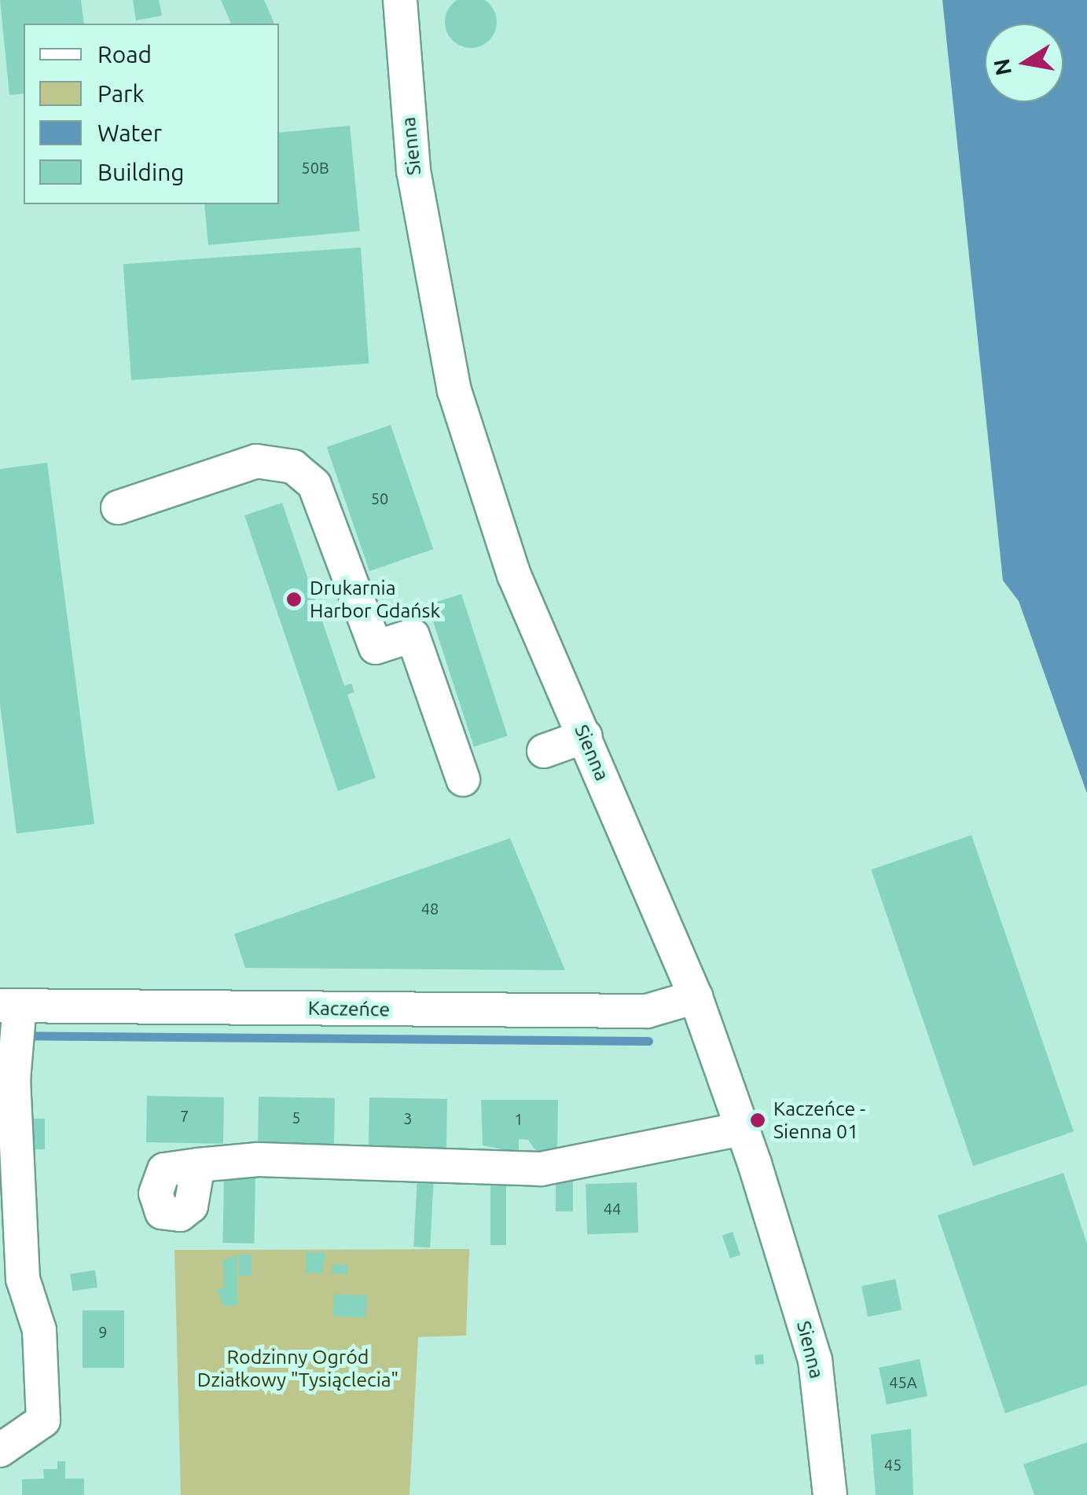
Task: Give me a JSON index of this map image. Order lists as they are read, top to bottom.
{
  "streets": {
    "street": ["Sienna", "Kaczeńce"]
  },
  "crossings": [
    ["Sienna", "Kaczeńce"]
  ],
  "parks": ["Rodzinny Ogród Działkowy \"Tysiąclecia\""],
  "places": ["Drukarnia Harbor Gdańsk", "Kaczeńce - Sienna 01"],
  "house_numbers": [
    "50B",
    "50",
    "48",
    "7",
    "5",
    "3",
    "1",
    "44",
    "9",
    "45A",
    "45"
  ],
  "legend": [
    "Road",
    "Park",
    "Water",
    "Building"
  ],
  "north": "left"
}
